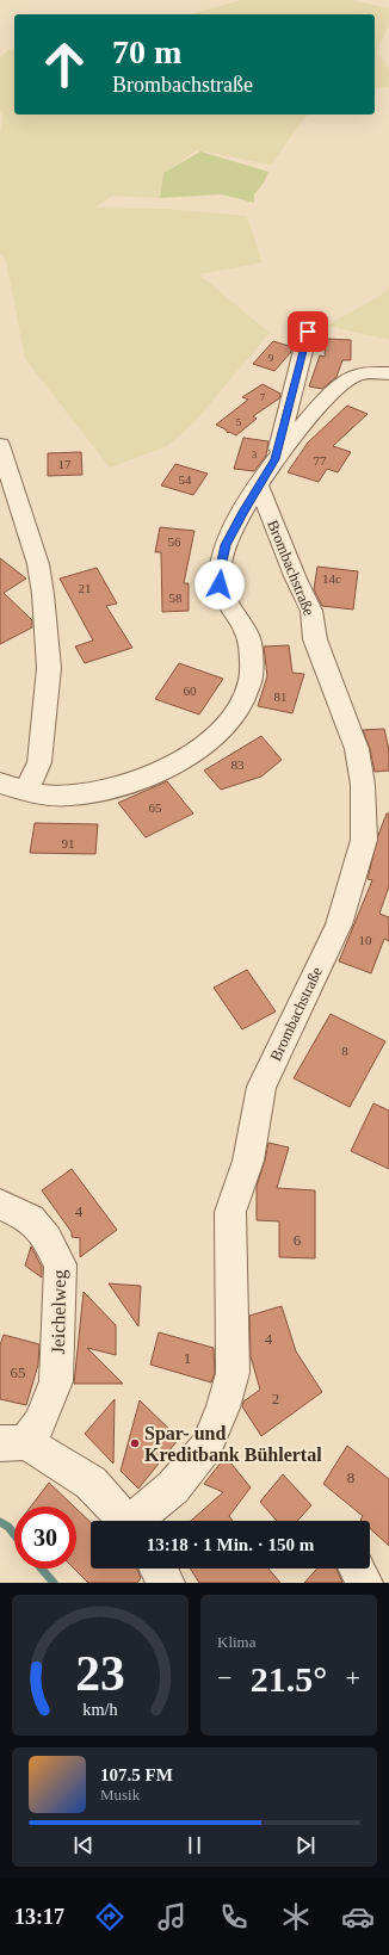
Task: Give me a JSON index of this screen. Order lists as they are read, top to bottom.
{
  "streets": {
    "street": ["Brombachstraße", "Jeichelweg"]
  },
  "places": ["Spar- und Kreditbank Bühlertal"],
  "house_numbers": [
    "9",
    "7",
    "5",
    "3",
    "77",
    "17",
    "54",
    "56",
    "14c",
    "21",
    "58",
    "60",
    "81",
    "83",
    "65",
    "91",
    "10",
    "8",
    "4",
    "6",
    "4",
    "1",
    "65",
    "2",
    "8"
  ],
  "page": {
    "turn": ["70 m", "Brombachstraße"],
    "limit": "30",
    "trip": "13:18 · 1 Min. · 150 m",
    "tile": "Klima",
    "heat": ["−", "21.5°", "+"],
    "song": ["107.5 FM", "Musik"],
    "tabs": "13:17",
    "gauge": ["23", "km/h"]
  }
}
